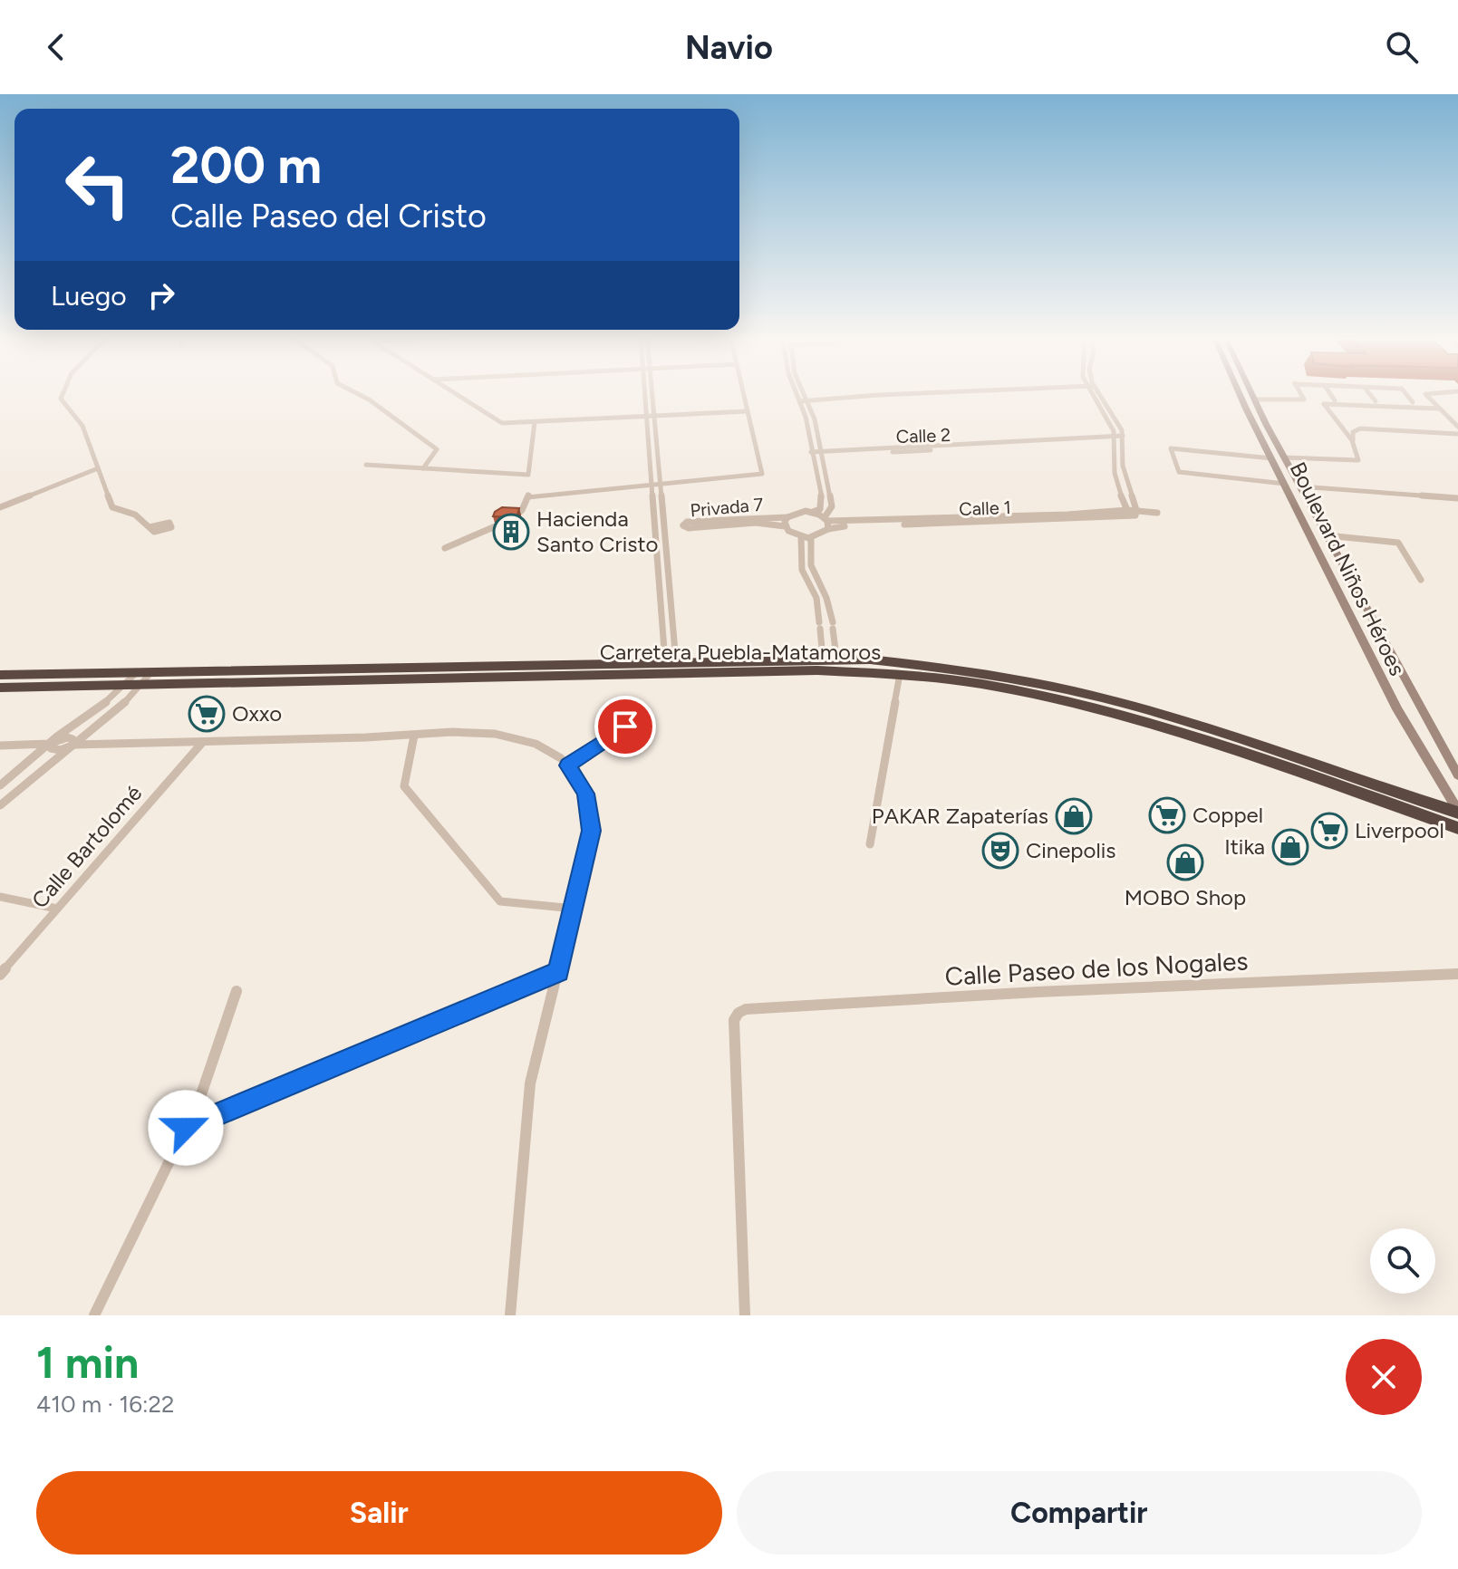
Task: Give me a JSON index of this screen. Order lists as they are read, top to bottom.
{
  "streets": {
    "highway": ["Carretera Puebla-Matamoros"],
    "main road": ["Boulevard Niños Héroes"],
    "street": [
      "Calle 2",
      "Privada 7",
      "Calle 1",
      "Calle Bartolomé",
      "Calle Paseo de los Nogales"
    ]
  },
  "crossings": [
    ["Privada 7", "Calle 1"],
    ["Boulevard Niños Héroes", "Carretera Puebla-Matamoros"]
  ],
  "places": {
    "building": ["Hacienda Santo Cristo"],
    "supermarket": ["Oxxo", "Coppel", "Liverpool"],
    "shop": ["PAKAR Zapaterías", "Itika", "MOBO Shop"],
    "theatre": ["Cinepolis"]
  },
  "page": {
    "header": "Navio",
    "turn": ["200 m", "Calle Paseo del Cristo"],
    "then": "Luego",
    "heading": ["1 min", "410 m · 16:22"],
    "buttons": ["Salir", "Compartir"]
  }
}
